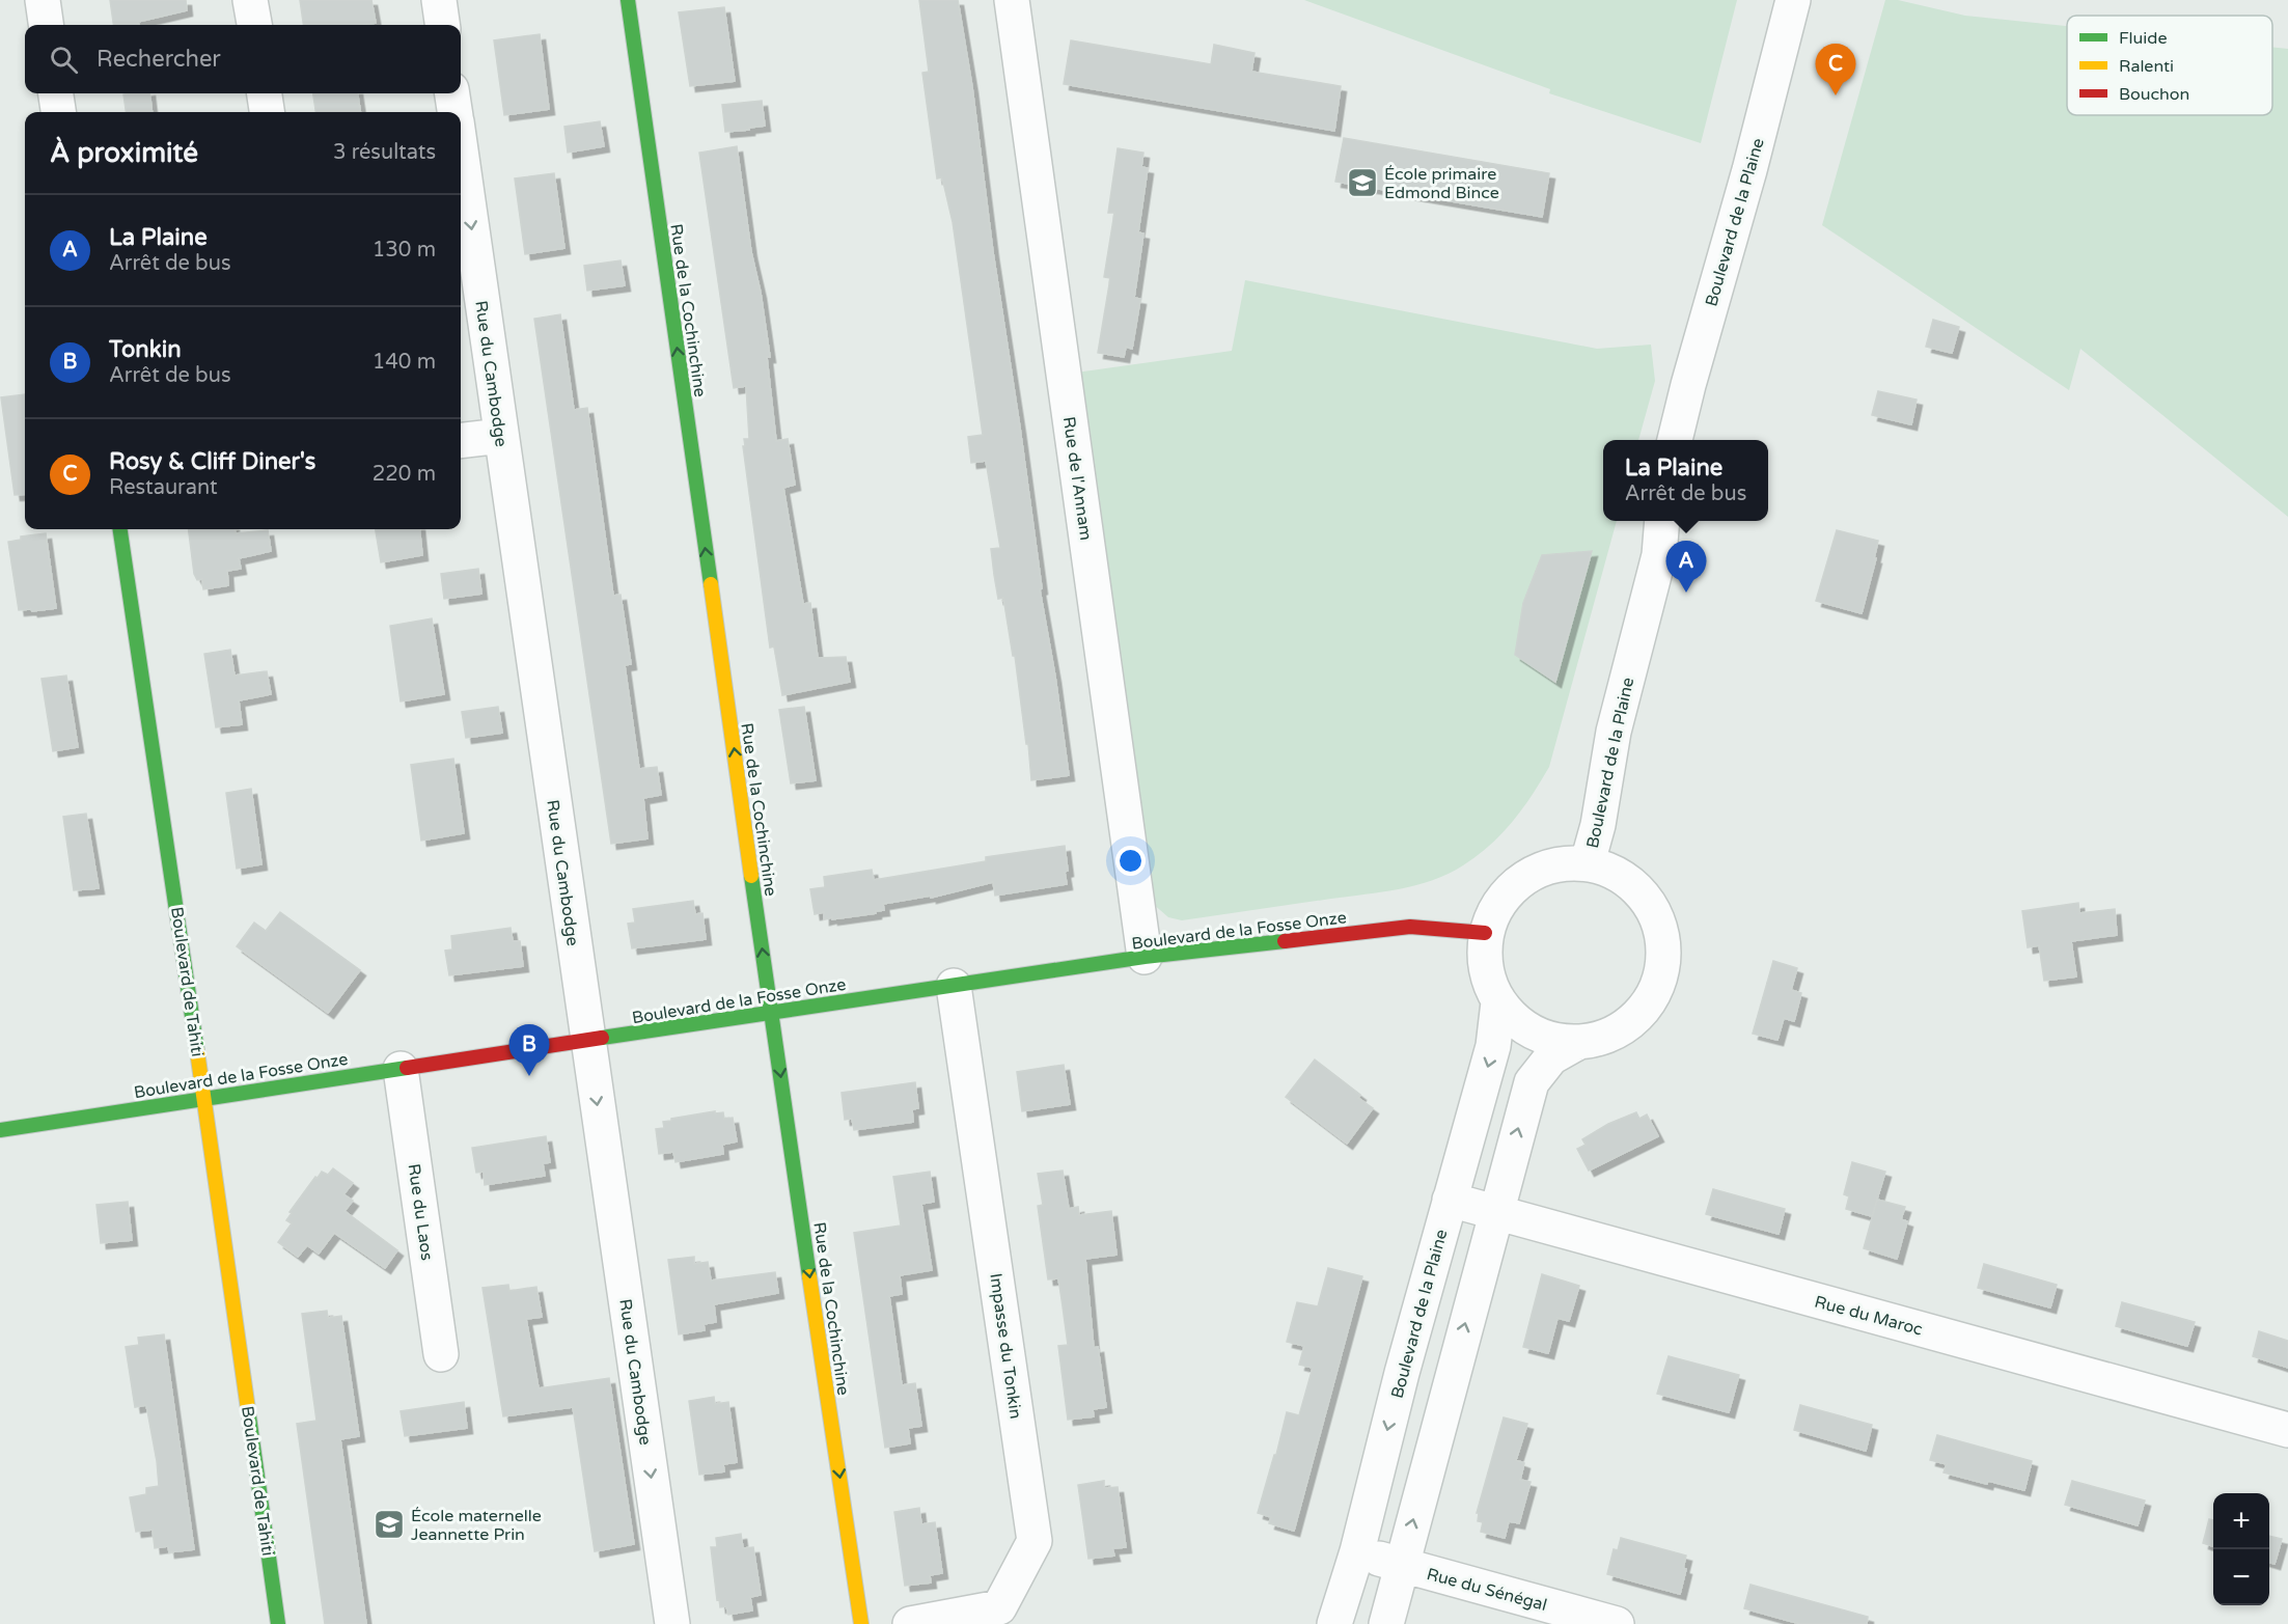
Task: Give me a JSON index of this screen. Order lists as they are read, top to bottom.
{
  "streets": {
    "street": [
      "Boulevard de la Plaine",
      "Rue de la Cochinchine",
      "Rue du Cambodge",
      "Rue de l'Annam",
      "Boulevard de la Fosse Onze",
      "Boulevard de Tahiti",
      "Rue du Laos",
      "Rue du Maroc",
      "Impasse du Tonkin",
      "Rue du Sénégal"
    ]
  },
  "crossings": [
    ["Boulevard de la Plaine", "Boulevard de la Fosse Onze"],
    ["Boulevard de la Plaine", "Rue du Maroc"],
    ["Boulevard de la Plaine", "Rue du Sénégal"],
    ["Rue de la Cochinchine", "Boulevard de la Fosse Onze"],
    ["Rue du Cambodge", "Boulevard de la Fosse Onze"],
    ["Rue de l'Annam", "Boulevard de la Fosse Onze"],
    ["Boulevard de la Fosse Onze", "Boulevard de Tahiti"],
    ["Boulevard de la Fosse Onze", "Rue du Laos"],
    ["Boulevard de la Fosse Onze", "Impasse du Tonkin"]
  ],
  "one_way": ["Rue du Cambodge"],
  "places": {
    "school or university": ["École primaire Edmond Bince", "École maternelle Jeannette Prin"]
  },
  "legend": ["Fluide", "Ralenti", "Bouchon"],
  "page": {
    "search": "Rechercher",
    "pins": ["C", "A", "B"],
    "heading": ["À proximité", "3 résultats"],
    "list": [
      {
        "mark": "A",
        "name": "La Plaine",
        "note": "Arrêt de bus",
        "value": "130 m"
      },
      {
        "mark": "B",
        "name": "Tonkin",
        "note": "Arrêt de bus",
        "value": "140 m"
      },
      {
        "mark": "C",
        "name": "Rosy & Cliff Diner's",
        "note": "Restaurant",
        "value": "220 m"
      }
    ],
    "popup": ["La Plaine", "Arrêt de bus"],
    "map_buttons": ["+", "−"]
  }
}
